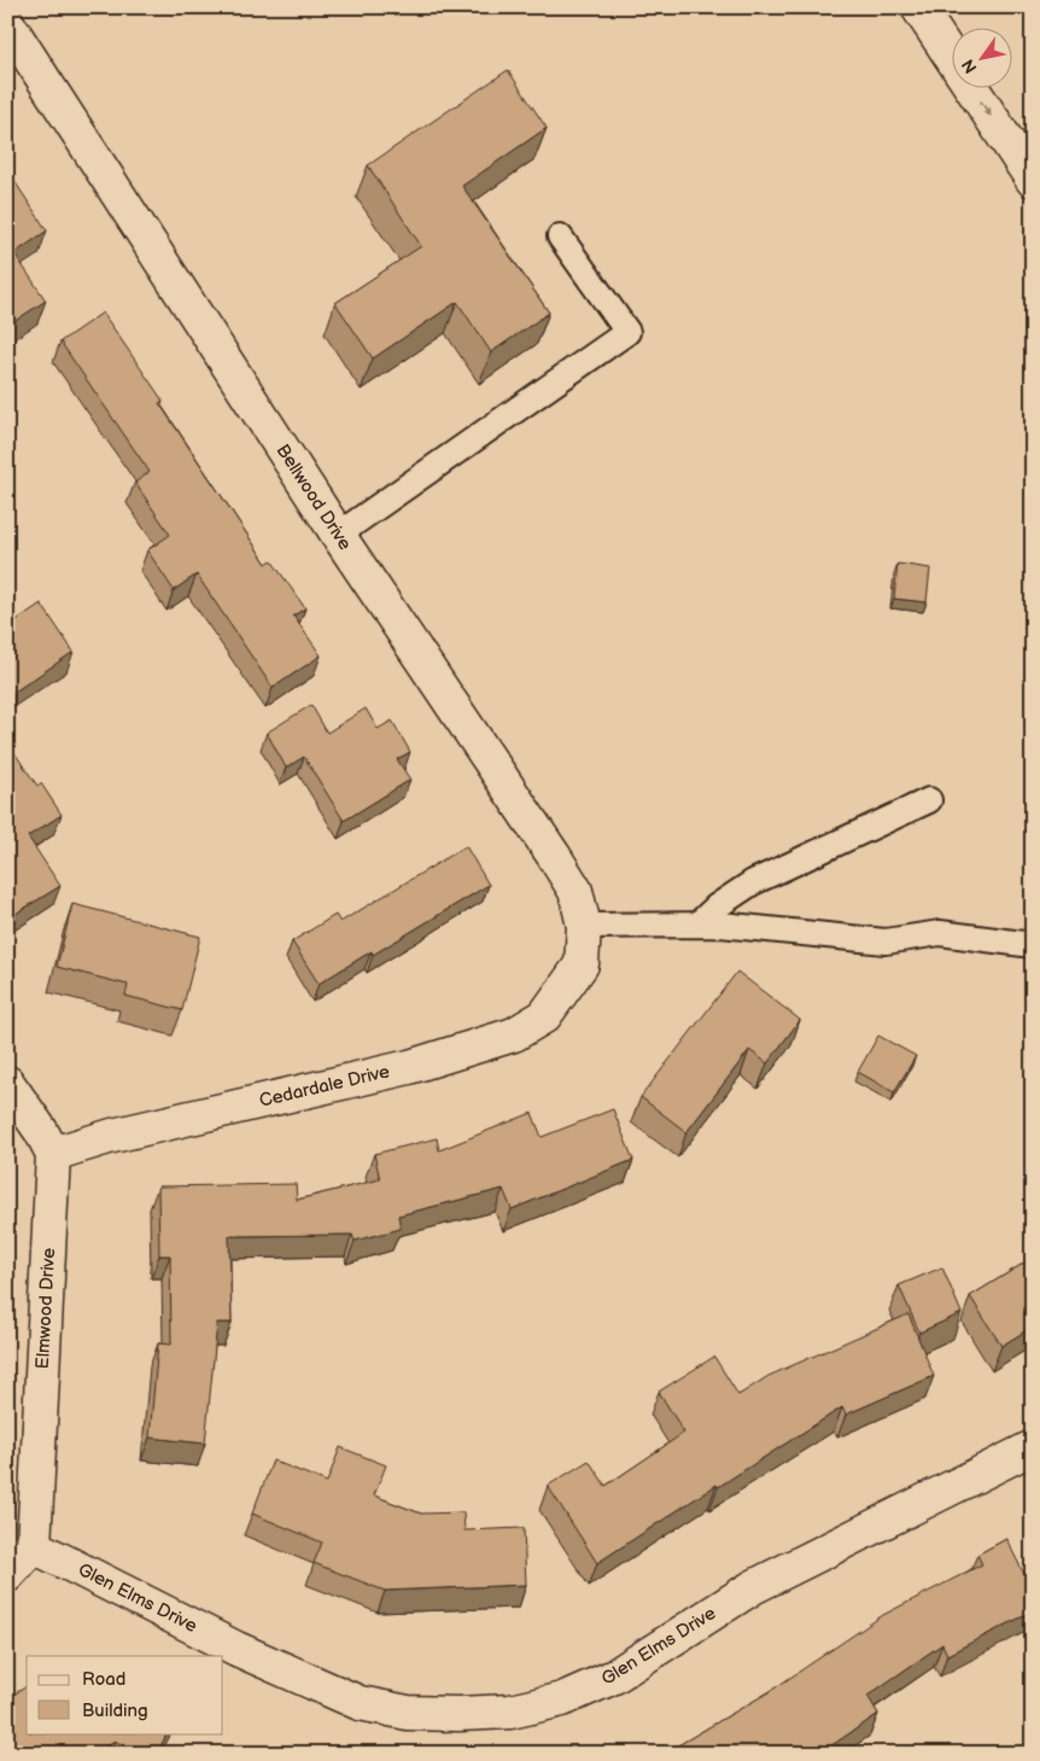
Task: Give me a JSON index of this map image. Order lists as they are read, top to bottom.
{
  "streets": {
    "street": [
      "Bellwood Drive",
      "Cedardale Drive",
      "Elmwood Drive",
      "Glen Elms Drive"
    ]
  },
  "crossings": [
    ["Bellwood Drive", "Cedardale Drive"],
    ["Cedardale Drive", "Elmwood Drive"],
    ["Elmwood Drive", "Glen Elms Drive"]
  ],
  "legend": ["Road", "Building"],
  "north": "bottom left"
}
